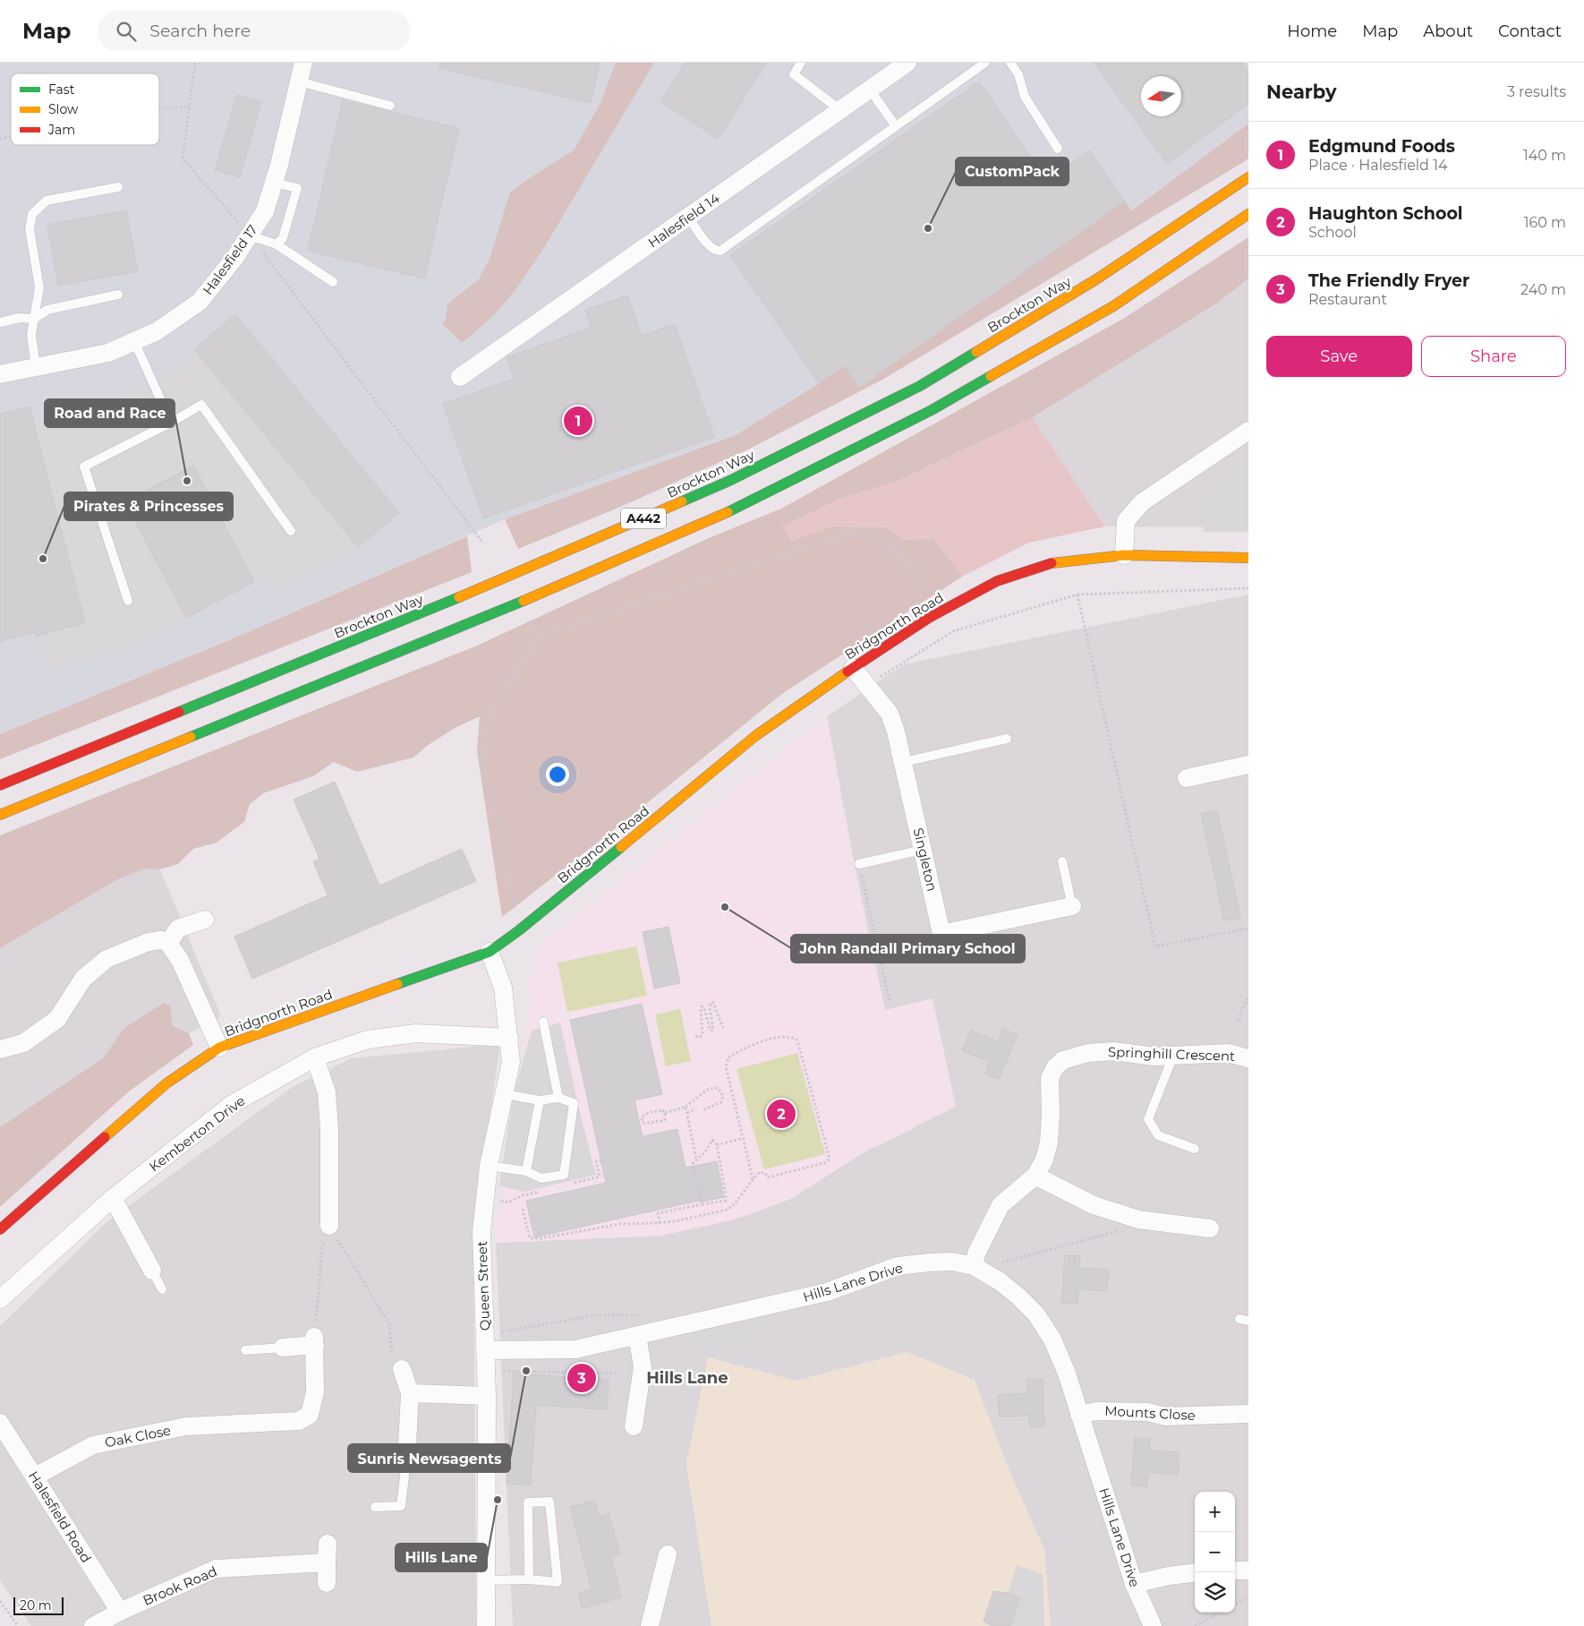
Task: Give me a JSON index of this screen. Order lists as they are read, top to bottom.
{
  "streets": {
    "main road": ["Brockton Way", "A442", "Bridgnorth Road"],
    "street": [
      "Halesfield 14",
      "Halesfield 17",
      "Singleton",
      "Springhill Crescent",
      "Kemberton Drive",
      "Hills Lane Drive",
      "Queen Street",
      "Mounts Close",
      "Oak Close",
      "Halesfield Road",
      "Brook Road"
    ]
  },
  "crossings": [
    ["Bridgnorth Road", "Singleton"],
    ["Bridgnorth Road", "Queen Street"],
    ["Springhill Crescent", "Hills Lane Drive"],
    ["Kemberton Drive", "Queen Street"],
    ["Hills Lane Drive", "Queen Street"],
    ["Hills Lane Drive", "Mounts Close"],
    ["Oak Close", "Halesfield Road"],
    ["Halesfield Road", "Brook Road"]
  ],
  "districts": ["Hills Lane"],
  "places": [
    "CustomPack",
    "Road and Race",
    "Pirates & Princesses",
    "John Randall Primary School",
    "Sunris Newsagents",
    "Hills Lane"
  ],
  "legend": ["Fast", "Slow", "Jam"],
  "scale_bar": "20 m",
  "north": "left",
  "page": {
    "header": "Map",
    "search": "Search here",
    "nav": [
      "Home",
      "Map",
      "About",
      "Contact"
    ],
    "heading": ["Nearby", "3 results"],
    "list": [
      {
        "mark": "1",
        "name": "Edgmund Foods",
        "note": "Place · Halesfield 14",
        "value": "140 m"
      },
      {
        "mark": "2",
        "name": "Haughton School",
        "note": "School",
        "value": "160 m"
      },
      {
        "mark": "3",
        "name": "The Friendly Fryer",
        "note": "Restaurant",
        "value": "240 m"
      }
    ],
    "buttons": ["Save", "Share"],
    "pins": ["1", "2", "3"],
    "map_buttons": ["+", "−"],
    "scale": "20 m"
  }
}
